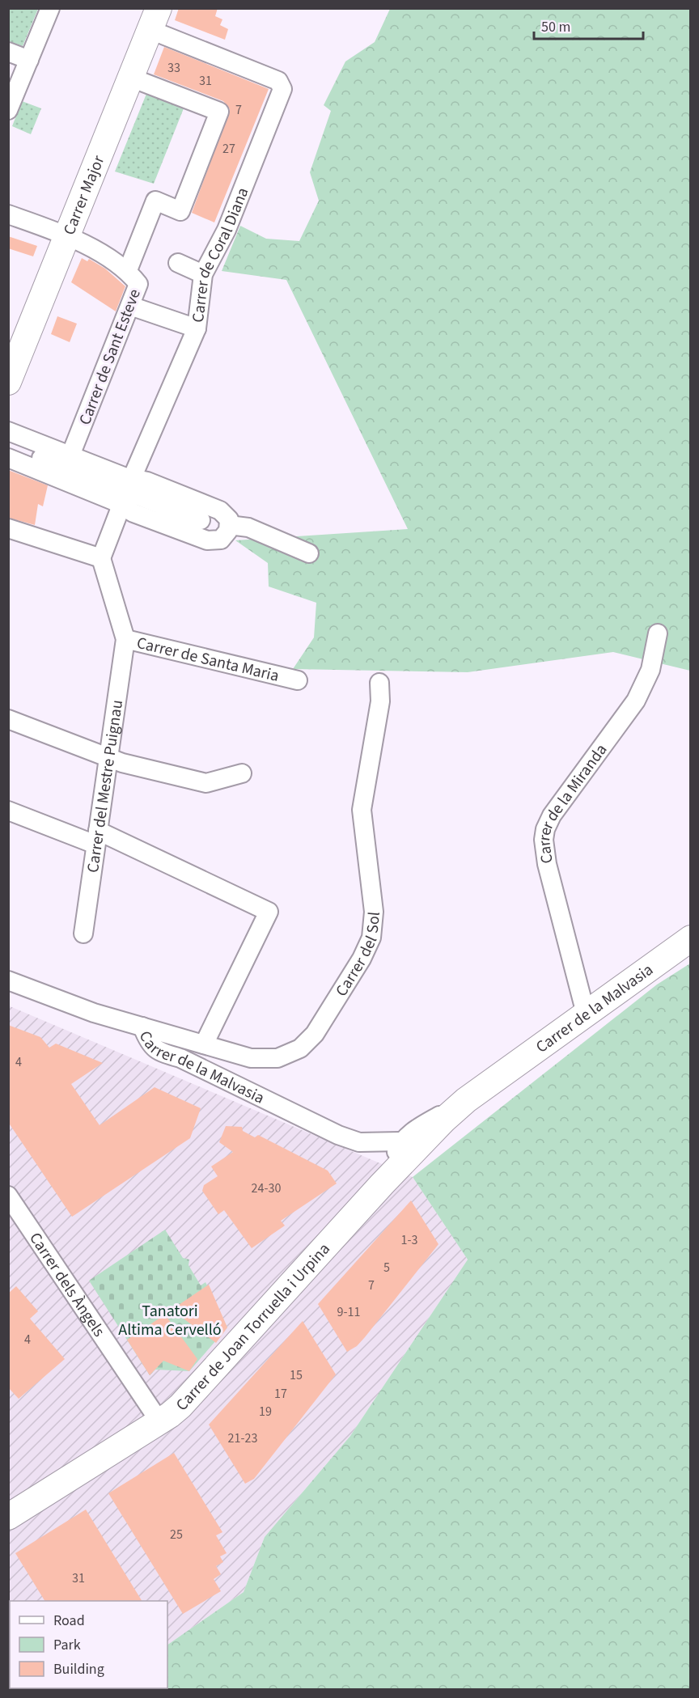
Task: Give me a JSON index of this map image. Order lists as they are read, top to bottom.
{
  "streets": {
    "street": [
      "Carrer Major",
      "Carrer de Coral Diana",
      "Carrer de Sant Esteve",
      "Carrer de Santa Maria",
      "Carrer del Mestre Puignau",
      "Carrer de la Miranda",
      "Carrer del Sol",
      "Carrer de la Malvasia",
      "Carrer dels Àngels",
      "Carrer de Joan Torruella i Urpina"
    ]
  },
  "crossings": [
    ["Carrer Major", "Carrer de Coral Diana"],
    ["Carrer Major", "Carrer de Sant Esteve"],
    ["Carrer de Coral Diana", "Carrer de Santa Maria"],
    ["Carrer de Santa Maria", "Carrer del Mestre Puignau"],
    ["Carrer de la Miranda", "Carrer de la Malvasia"],
    ["Carrer del Sol", "Carrer de la Malvasia"],
    ["Carrer de la Malvasia", "Carrer de Joan Torruella i Urpina"],
    ["Carrer dels Àngels", "Carrer de Joan Torruella i Urpina"]
  ],
  "parks": ["Tanatori Altima Cervelló"],
  "house_numbers": [
    "33",
    "31",
    "7",
    "27",
    "4",
    "24-30",
    "1-3",
    "5",
    "7",
    "9-11",
    "4",
    "15",
    "17",
    "19",
    "21-23",
    "25",
    "31"
  ],
  "legend": ["Road", "Park", "Building"],
  "scale_bar": "50 m"
}
